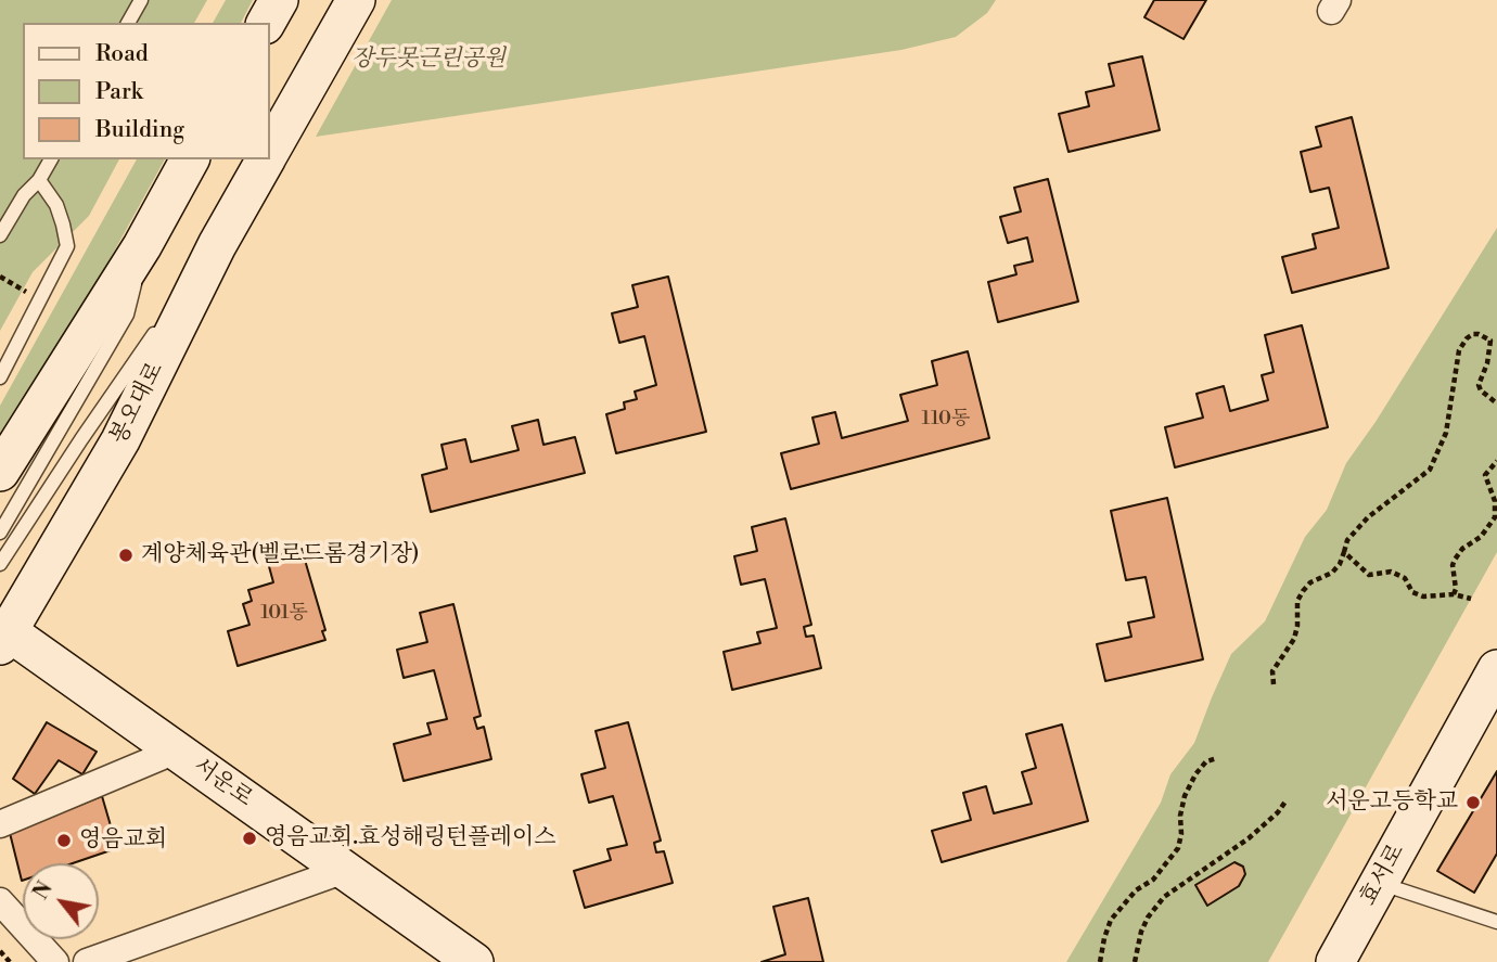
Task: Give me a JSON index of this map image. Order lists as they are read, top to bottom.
{
  "streets": {
    "main road": ["봉오대로", "서운로", "효서로"]
  },
  "crossings": [
    ["봉오대로", "서운로"]
  ],
  "parks": ["장두못근린공원"],
  "places": [
    "계양체육관(벨로드롬경기장)",
    "서운고등학교",
    "영음교회.효성해링턴플레이스",
    "영음교회"
  ],
  "house_numbers": ["110동", "101동"],
  "legend": ["Road", "Park", "Building"],
  "north": "top left"
}
